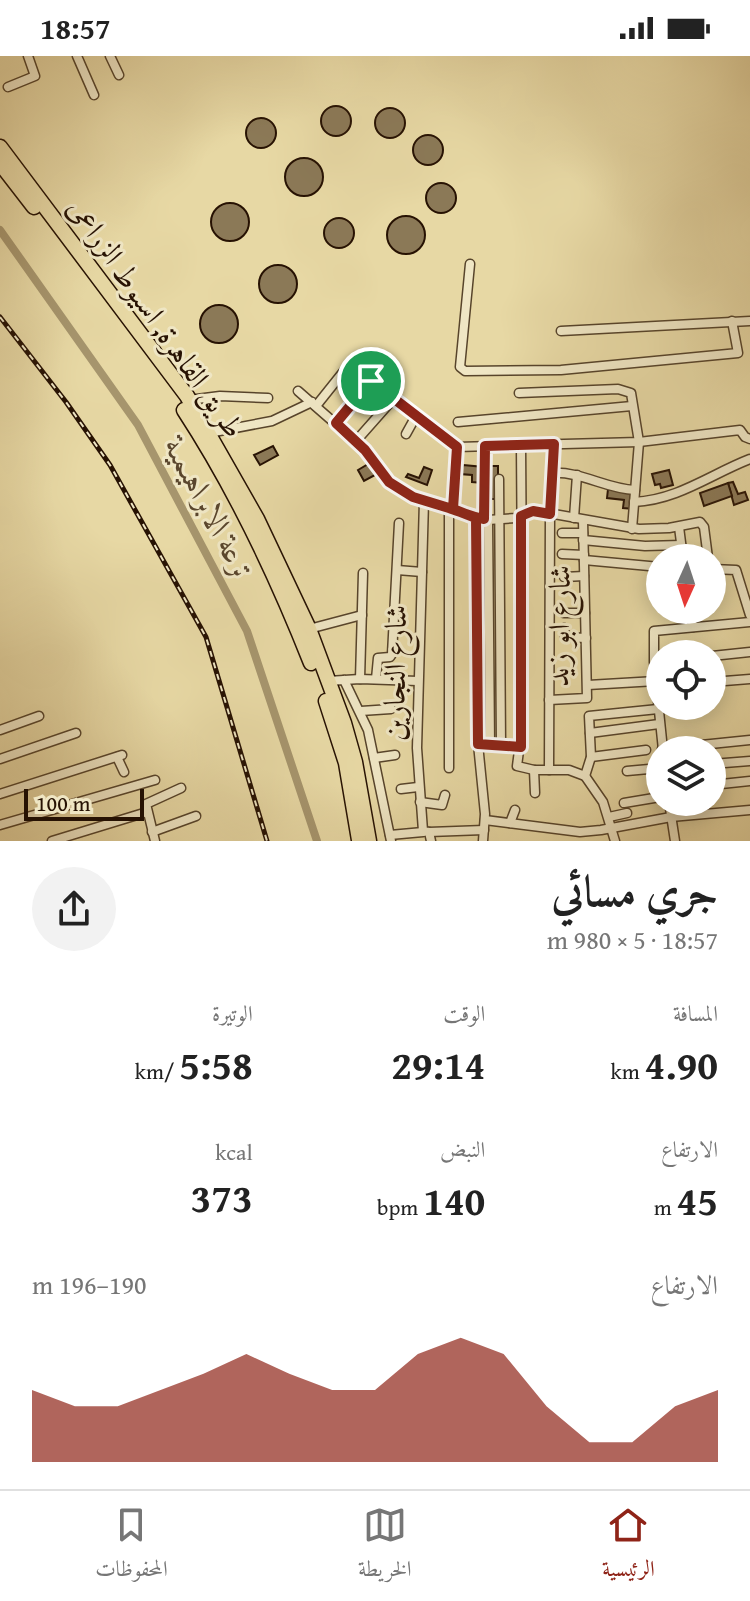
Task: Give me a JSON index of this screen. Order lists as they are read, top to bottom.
{
  "streets": {
    "highway": ["طريق القاهرة, اسيوط الزراعى"],
    "street": ["شارع ابو زيد", "شارع النجارين"]
  },
  "water": ["ترعة الابراهيمية"],
  "scale_bar": "100 m",
  "north": "bottom",
  "page": {
    "status": "18:57",
    "scale": "100 m",
    "heading": ["جري مسائي", "18:57 · 5 × 980 m"],
    "stats": [
      ["المسافة", "4.90 km"],
      ["الوقت", "29:14"],
      ["الوتيرة", "5:58 /km"],
      ["الارتفاع", "45 m"],
      ["النبض", "140 bpm"],
      ["kcal", "373"]
    ],
    "chart": ["الارتفاع", "190–196 m"],
    "tabs": ["الرئيسية", "الخريطة", "المحفوظات"]
  }
}
